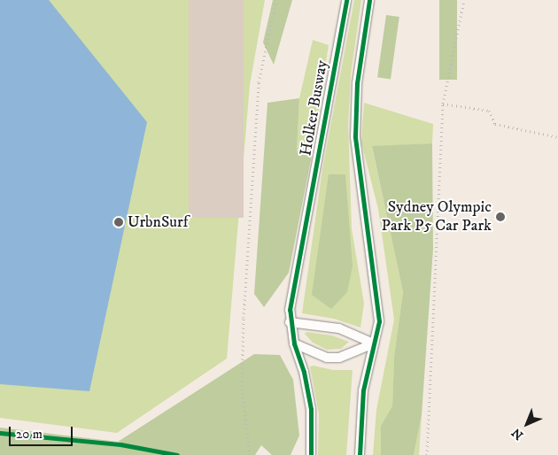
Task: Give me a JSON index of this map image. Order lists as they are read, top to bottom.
{
  "streets": {
    "lane": ["Holker Busway"]
  },
  "places": ["Sydney Olympic Park P5 Car Park", "UrbnSurf"],
  "scale_bar": "20 m",
  "north": "bottom left"
}
